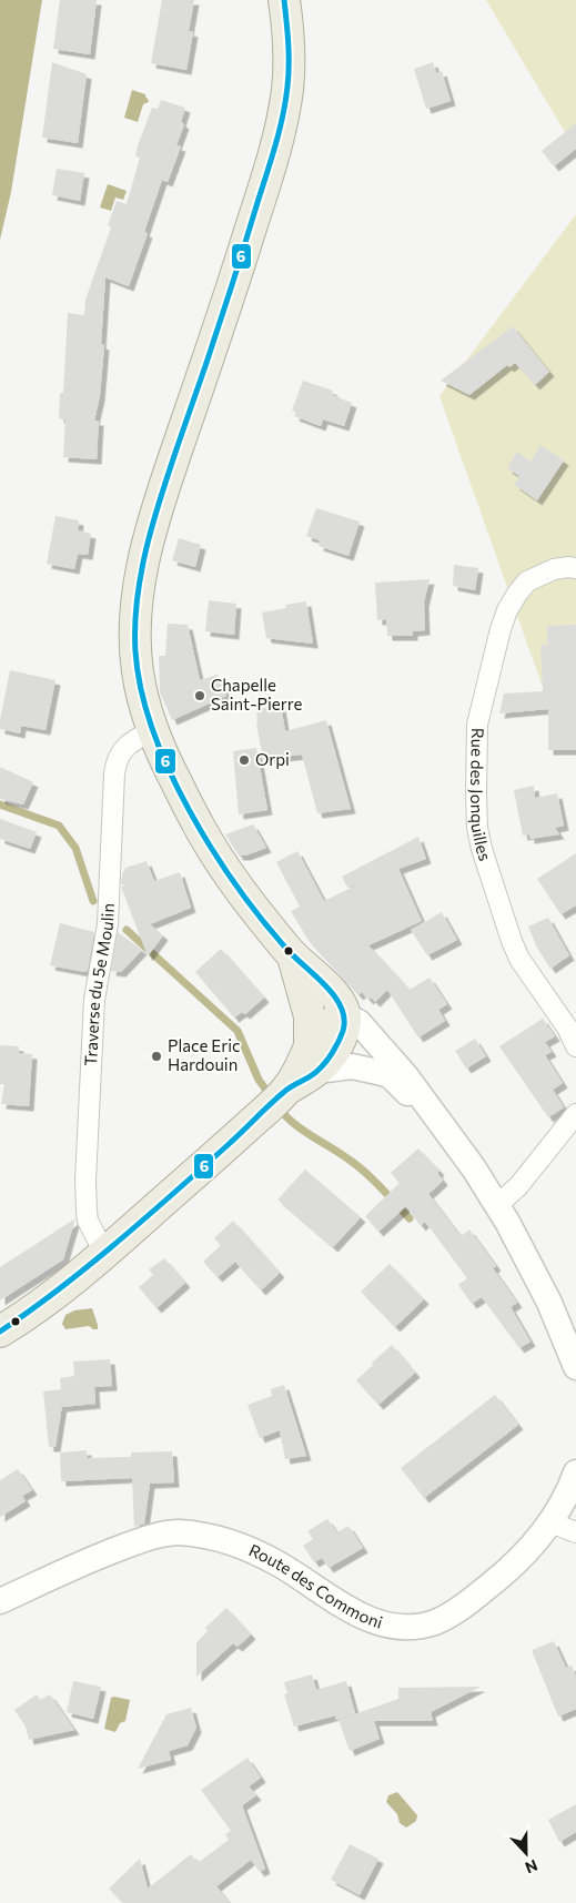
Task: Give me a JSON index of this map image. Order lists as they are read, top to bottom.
{
  "streets": {
    "street": ["Rue des Jonquilles", "Traverse du 5e Moulin", "Route des Commoni"]
  },
  "places": ["Chapelle Saint-Pierre", "Orpi", "Place Eric Hardouin"],
  "lines": ["transit line 6"],
  "north": "bottom"
}
